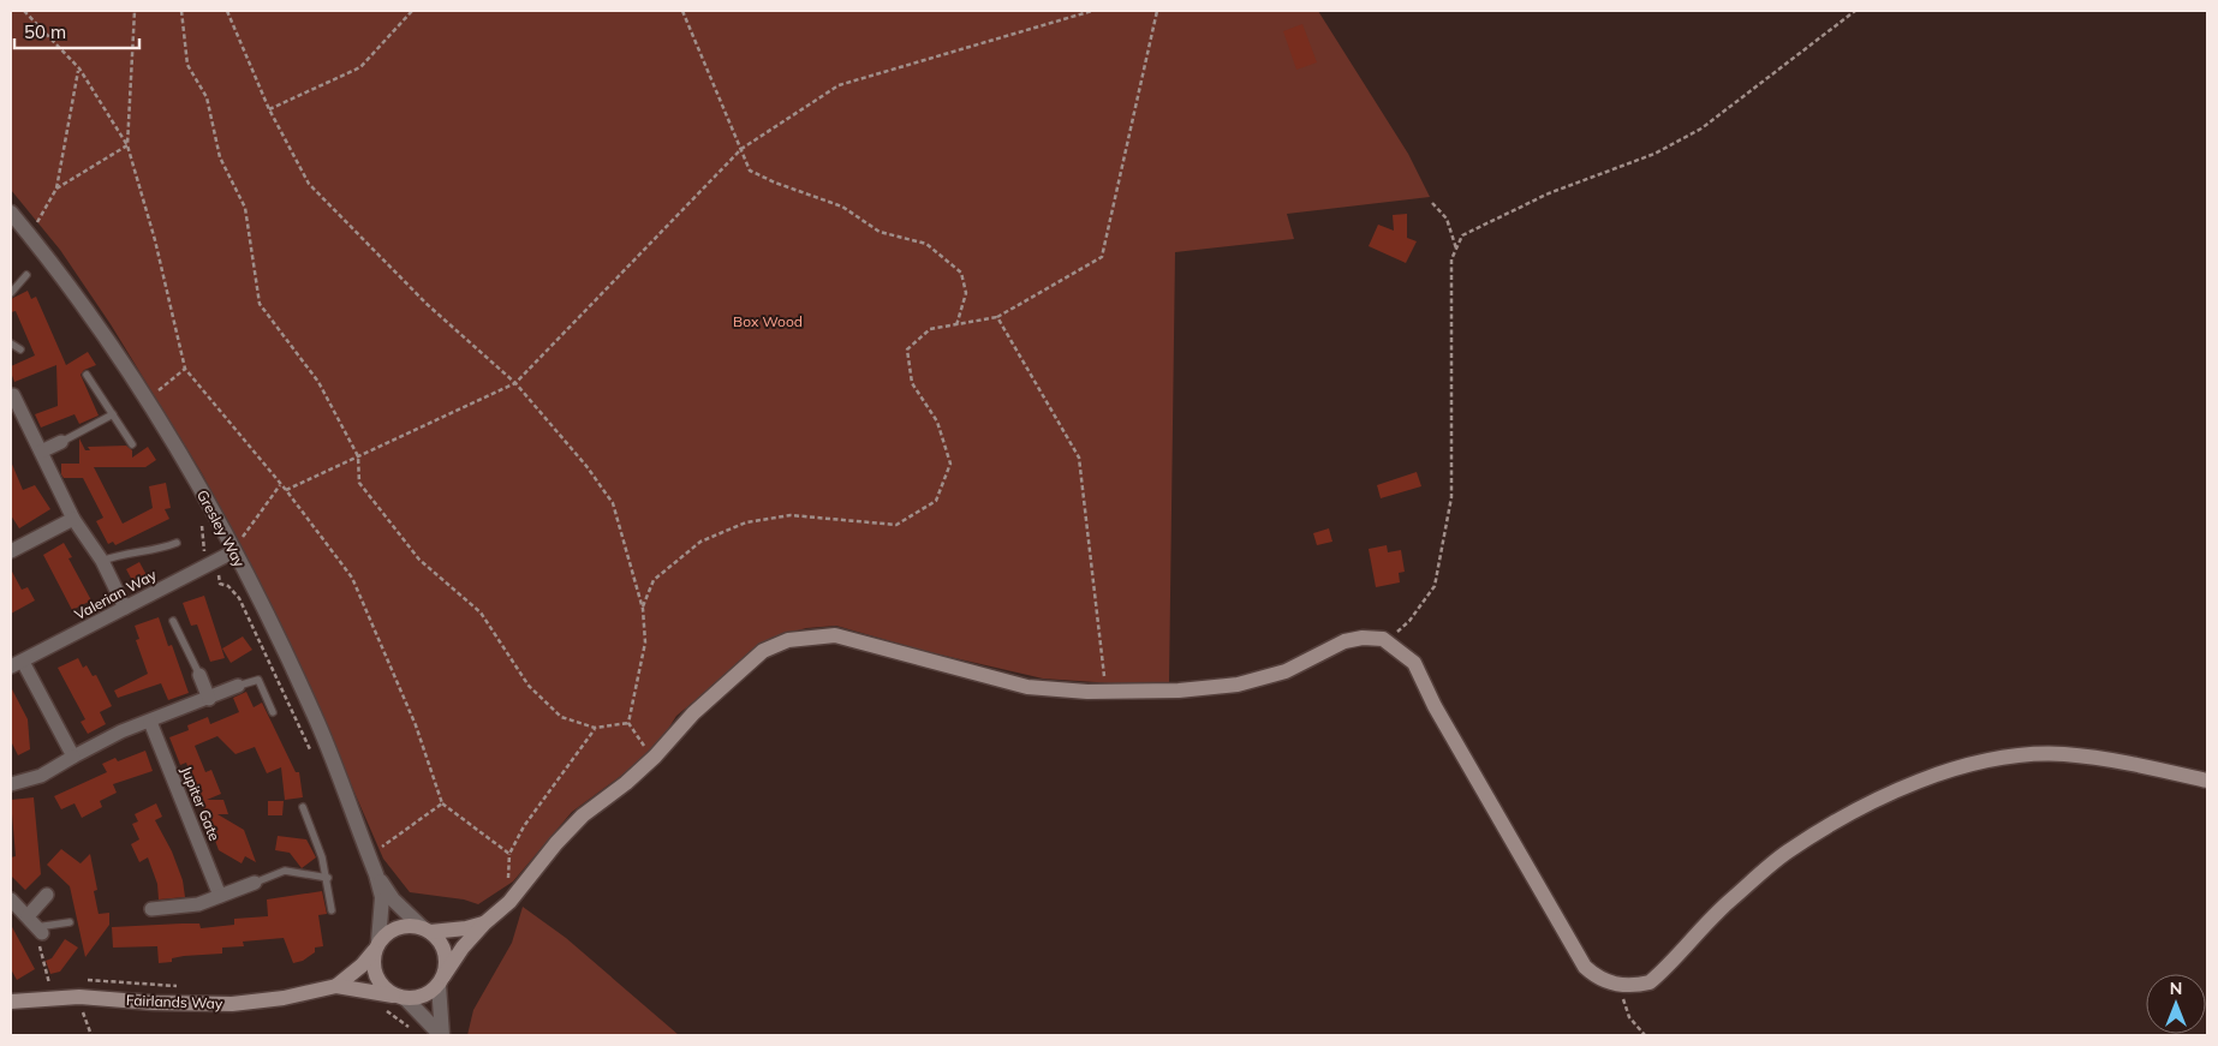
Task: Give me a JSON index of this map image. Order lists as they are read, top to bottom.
{
  "streets": {
    "main road": ["Fairlands Way"],
    "street": ["Gresley Way", "Valerian Way", "Jupiter Gate"]
  },
  "crossings": [
    ["Gresley Way", "Valerian Way"],
    ["Gresley Way", "Fairlands Way"]
  ],
  "parks": ["Box Wood"],
  "scale_bar": "50 m",
  "north": "top"
}
